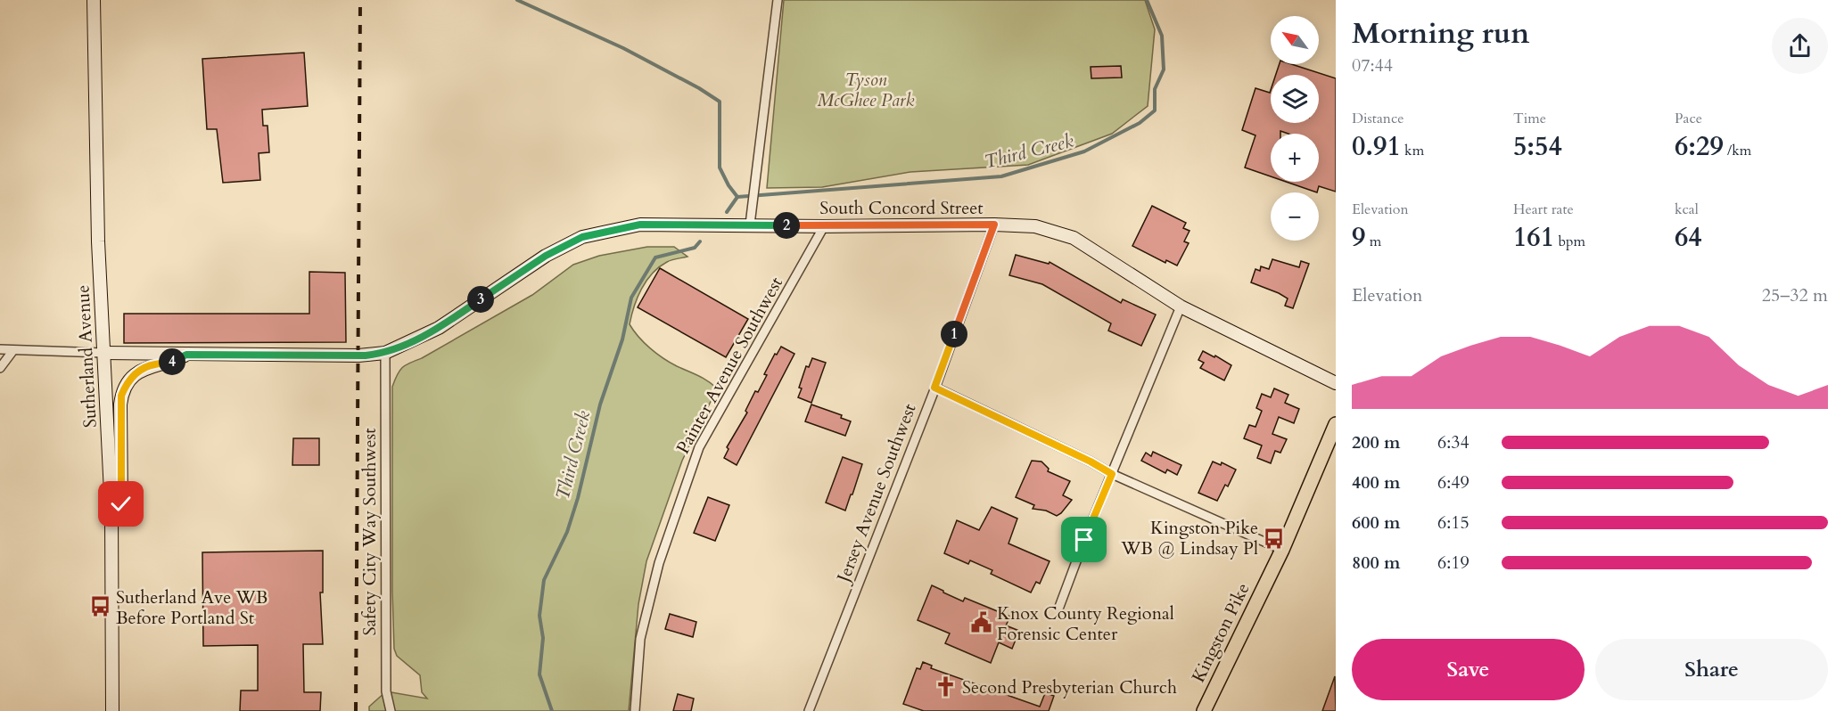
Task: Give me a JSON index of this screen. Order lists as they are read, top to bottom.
{
  "streets": {
    "main road": ["Kingston Pike"],
    "street": [
      "South Concord Street",
      "Sutherland Avenue",
      "Painter Avenue Southwest",
      "Jersey Avenue Southwest",
      "Safety City Way Southwest"
    ]
  },
  "crossings": [
    ["South Concord Street", "Sutherland Avenue"],
    ["South Concord Street", "Painter Avenue Southwest"],
    ["South Concord Street", "Jersey Avenue Southwest"],
    ["South Concord Street", "Safety City Way Southwest"]
  ],
  "water": ["Third Creek"],
  "parks": ["Tyson McGhee Park"],
  "places": {
    "bus stop": ["Kingston Pike WB @ Lindsay Pl", "Sutherland Ave WB Before Portland St"],
    "public building": ["Knox County Regional Forensic Center"],
    "church": ["Second Presbyterian Church"]
  },
  "north": "top left",
  "page": {
    "heading": ["Morning run", "07:44"],
    "map_buttons": ["+", "−"],
    "stats": [
      ["Distance", "0.91 km"],
      ["Time", "5:54"],
      ["Pace", "6:29 /km"],
      ["Elevation", "9 m"],
      ["Heart rate", "161 bpm"],
      ["kcal", "64"]
    ],
    "pins": [
      "2",
      "3",
      "1",
      "4"
    ],
    "chart": ["Elevation", "25–32 m"],
    "list": [
      {
        "name": "200 m",
        "note": "6:34"
      },
      {
        "name": "400 m",
        "note": "6:49"
      },
      {
        "name": "600 m",
        "note": "6:15"
      },
      {
        "name": "800 m",
        "note": "6:19"
      }
    ],
    "buttons": ["Save", "Share"]
  }
}
